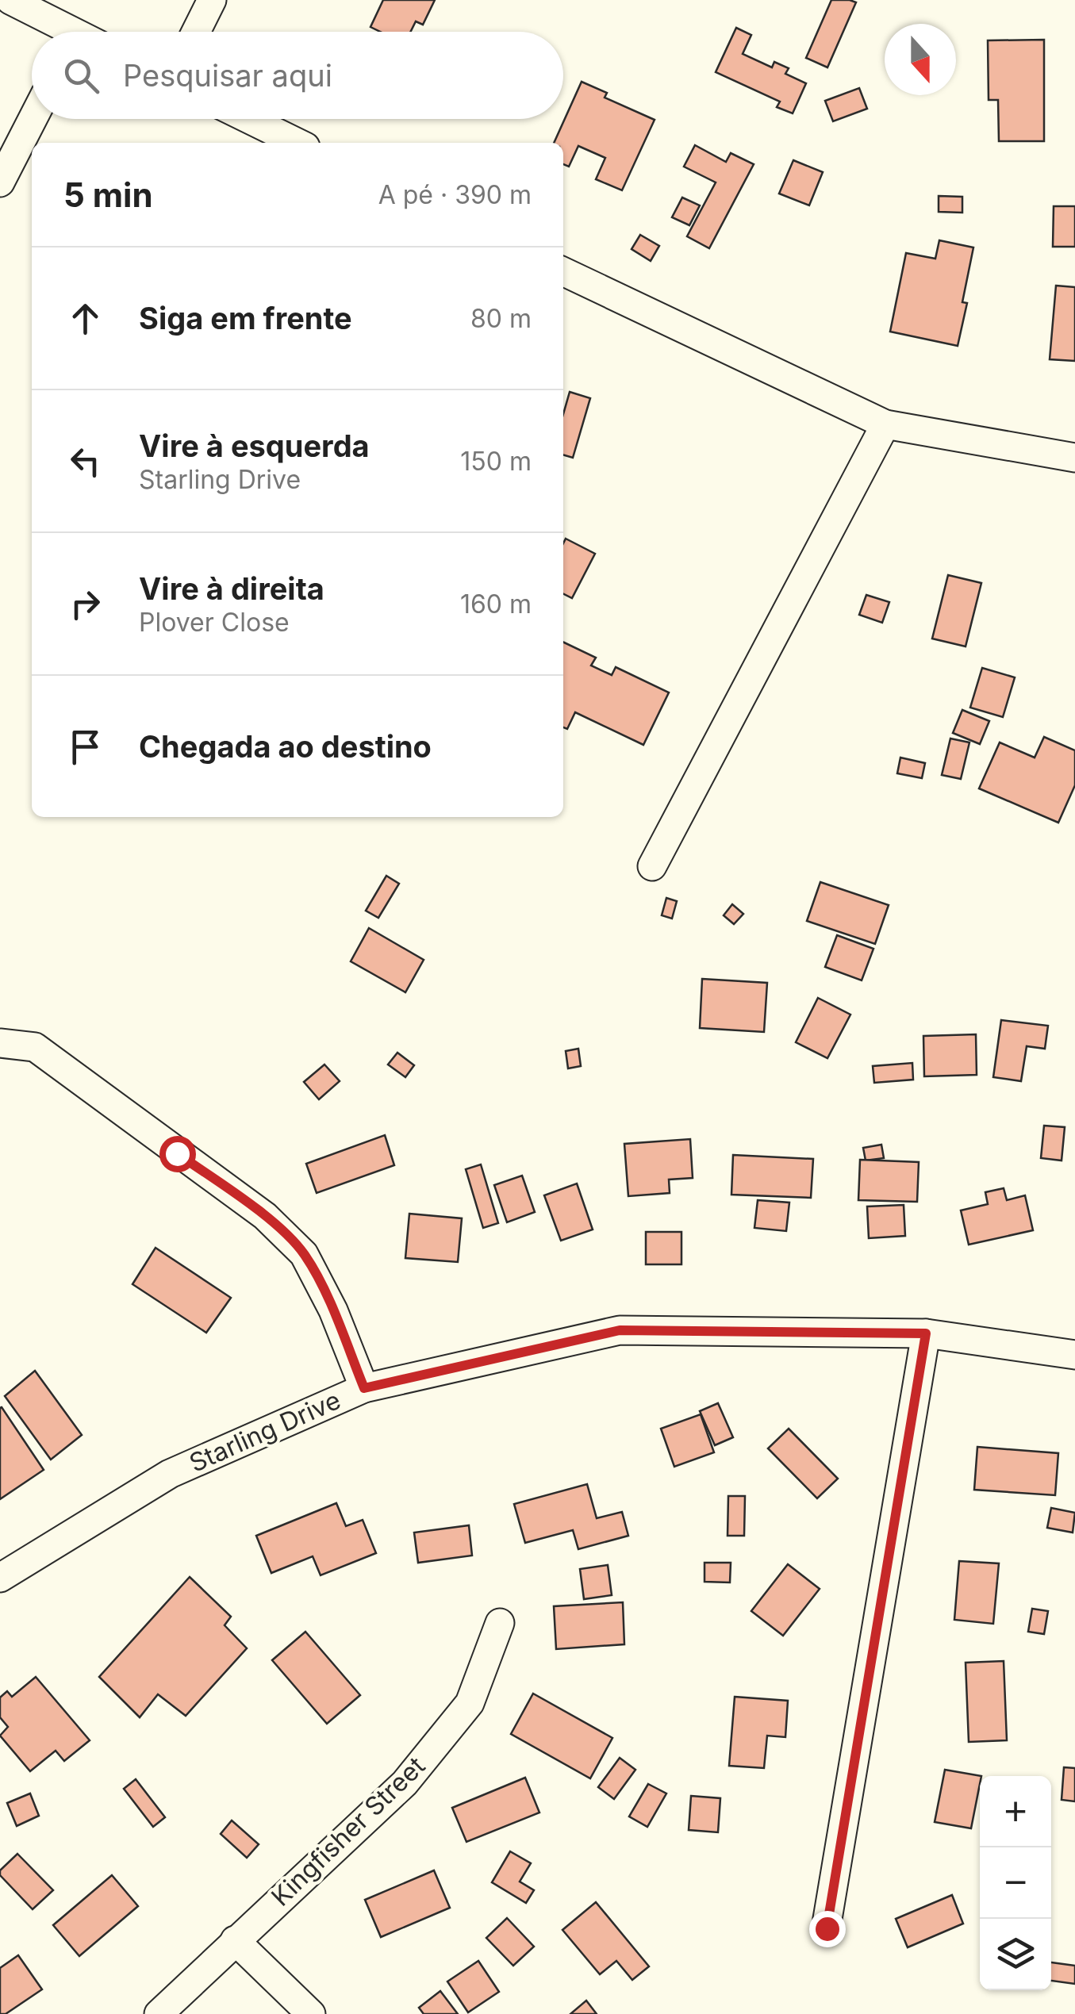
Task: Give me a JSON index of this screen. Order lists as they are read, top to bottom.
{
  "streets": {
    "street": ["Starling Drive", "Kingfisher Street"]
  },
  "north": "bottom",
  "page": {
    "search": "Pesquisar aqui",
    "heading": ["5 min", "A pé · 390 m"],
    "list": [
      ["Siga em frente", "80 m"],
      ["Vire à esquerda", "Starling Drive", "150 m"],
      ["Vire à direita", "Plover Close", "160 m"],
      "Chegada ao destino"
    ],
    "map_buttons": ["+", "−"]
  }
}
